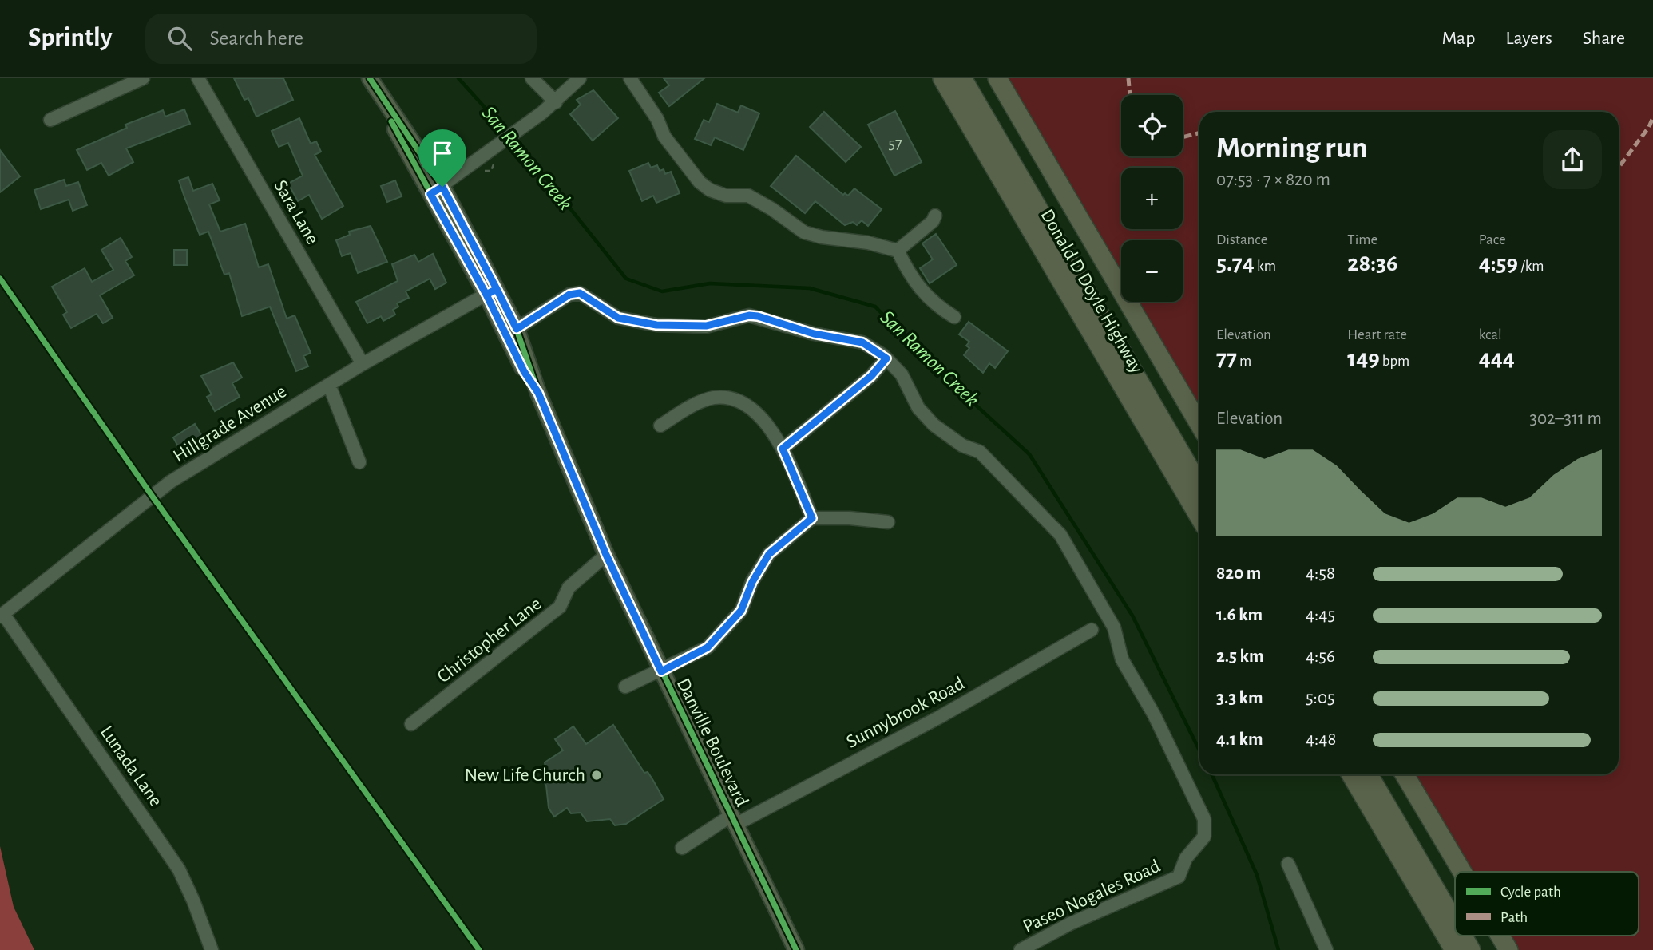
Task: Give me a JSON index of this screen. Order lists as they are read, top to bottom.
{
  "streets": {
    "highway": ["Donald D Doyle Highway"],
    "main road": ["Danville Boulevard"],
    "street": [
      "Sara Lane",
      "Hillgrade Avenue",
      "Christopher Lane",
      "Sunnybrook Road",
      "Lunada Lane",
      "Paseo Nogales Road"
    ]
  },
  "crossings": [
    ["Sara Lane", "Hillgrade Avenue"],
    ["Hillgrade Avenue", "Danville Boulevard"],
    ["Hillgrade Avenue", "Lunada Lane"],
    ["Christopher Lane", "Danville Boulevard"],
    ["Sunnybrook Road", "Danville Boulevard"]
  ],
  "water": ["San Ramon Creek"],
  "places": ["New Life Church"],
  "house_numbers": ["57"],
  "legend": ["Cycle path", "Path"],
  "page": {
    "header": "Sprintly",
    "search": "Search here",
    "nav": ["Map", "Layers", "Share"],
    "map_buttons": ["+", "−"],
    "heading": ["Morning run", "07:53 · 7 × 820 m"],
    "stats": [
      ["Distance", "5.74 km"],
      ["Time", "28:36"],
      ["Pace", "4:59 /km"],
      ["Elevation", "77 m"],
      ["Heart rate", "149 bpm"],
      ["kcal", "444"]
    ],
    "chart": ["Elevation", "302–311 m"],
    "list": [
      {
        "name": "820 m",
        "note": "4:58"
      },
      {
        "name": "1.6 km",
        "note": "4:45"
      },
      {
        "name": "2.5 km",
        "note": "4:56"
      },
      {
        "name": "3.3 km",
        "note": "5:05"
      },
      {
        "name": "4.1 km",
        "note": "4:48"
      }
    ]
  }
}
